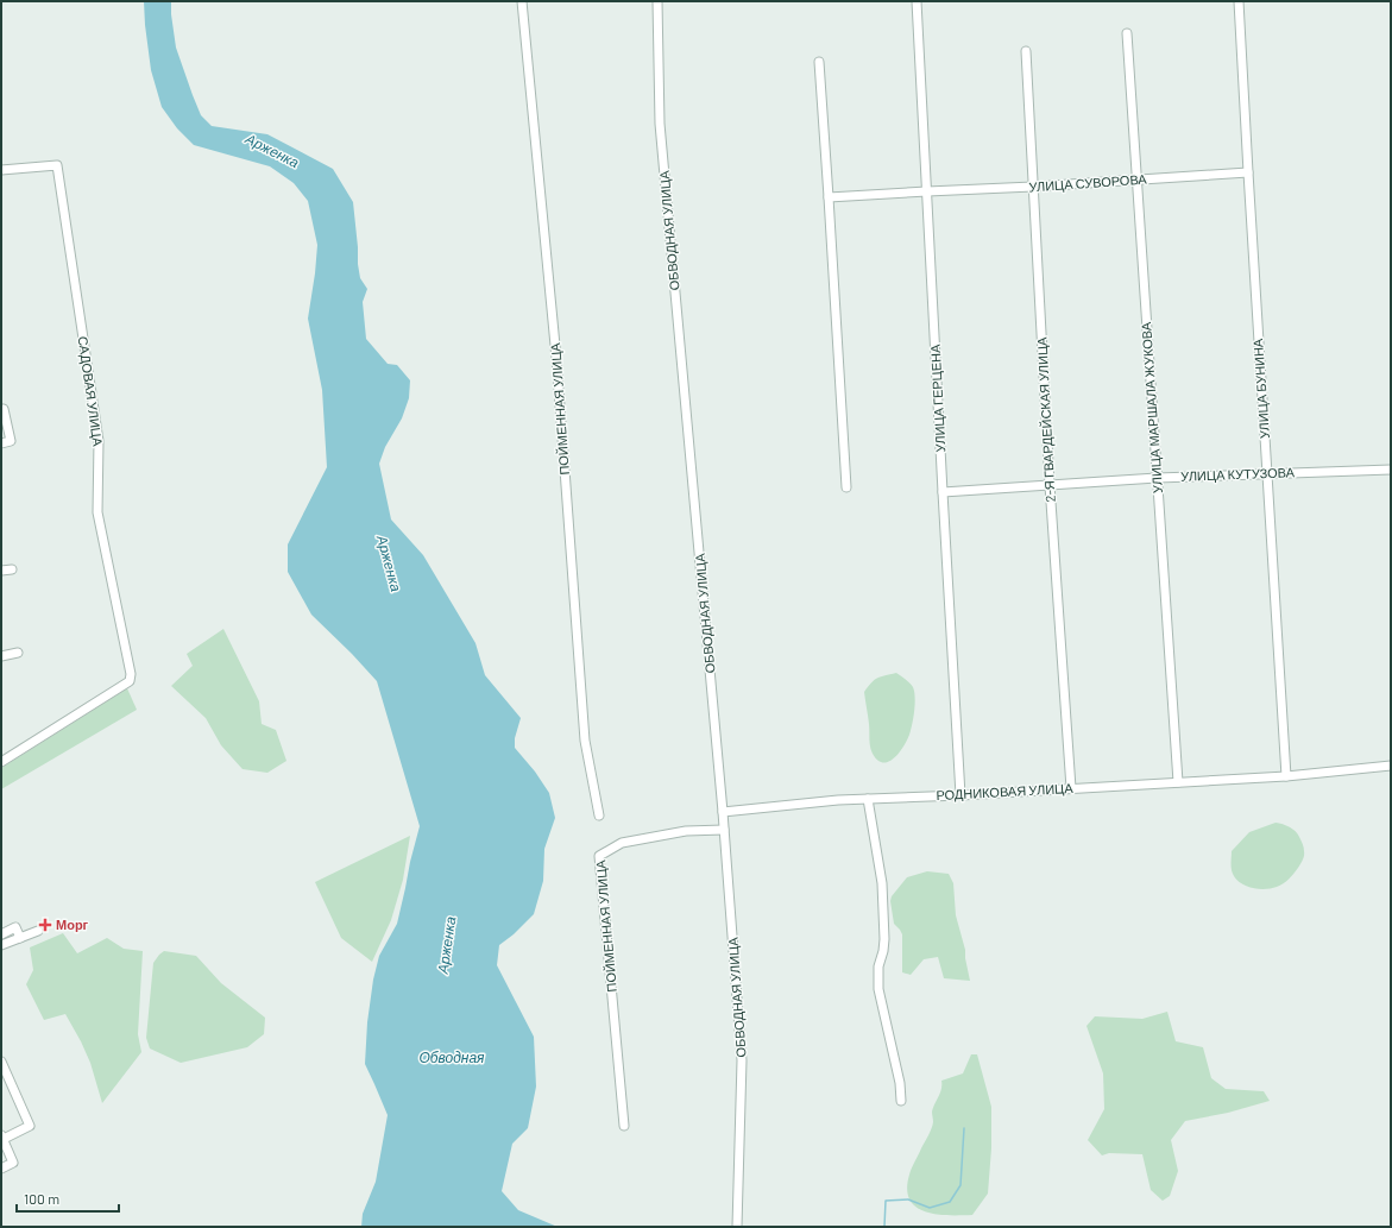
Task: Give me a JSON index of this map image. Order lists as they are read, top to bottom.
{
  "streets": {
    "street": [
      "УЛИЦА СУВОРОВА",
      "ОБВОДНАЯ УЛИЦА",
      "УЛИЦА БУНИНА",
      "САДОВАЯ УЛИЦА",
      "УЛИЦА ГЕРЦЕНА",
      "УЛИЦА МАРШАЛА ЖУКОВА",
      "ПОЙМЕННАЯ УЛИЦА",
      "2-Я ГВАРДЕЙСКАЯ УЛИЦА",
      "УЛИЦА КУТУЗОВА",
      "РОДНИКОВАЯ УЛИЦА"
    ]
  },
  "crossings": [
    ["УЛИЦА СУВОРОВА", "УЛИЦА БУНИНА"],
    ["УЛИЦА СУВОРОВА", "УЛИЦА ГЕРЦЕНА"],
    ["УЛИЦА СУВОРОВА", "УЛИЦА МАРШАЛА ЖУКОВА"],
    ["УЛИЦА СУВОРОВА", "2-Я ГВАРДЕЙСКАЯ УЛИЦА"],
    ["ОБВОДНАЯ УЛИЦА", "ПОЙМЕННАЯ УЛИЦА"],
    ["ОБВОДНАЯ УЛИЦА", "РОДНИКОВАЯ УЛИЦА"],
    ["УЛИЦА БУНИНА", "УЛИЦА КУТУЗОВА"],
    ["УЛИЦА БУНИНА", "РОДНИКОВАЯ УЛИЦА"],
    ["УЛИЦА ГЕРЦЕНА", "УЛИЦА КУТУЗОВА"],
    ["УЛИЦА ГЕРЦЕНА", "РОДНИКОВАЯ УЛИЦА"],
    ["УЛИЦА МАРШАЛА ЖУКОВА", "УЛИЦА КУТУЗОВА"],
    ["УЛИЦА МАРШАЛА ЖУКОВА", "РОДНИКОВАЯ УЛИЦА"],
    ["2-Я ГВАРДЕЙСКАЯ УЛИЦА", "УЛИЦА КУТУЗОВА"],
    ["2-Я ГВАРДЕЙСКАЯ УЛИЦА", "РОДНИКОВАЯ УЛИЦА"]
  ],
  "water": ["Арженка", "Обводная"],
  "places": {
    "health": ["Морг"]
  },
  "scale_bar": "100 m"
}
